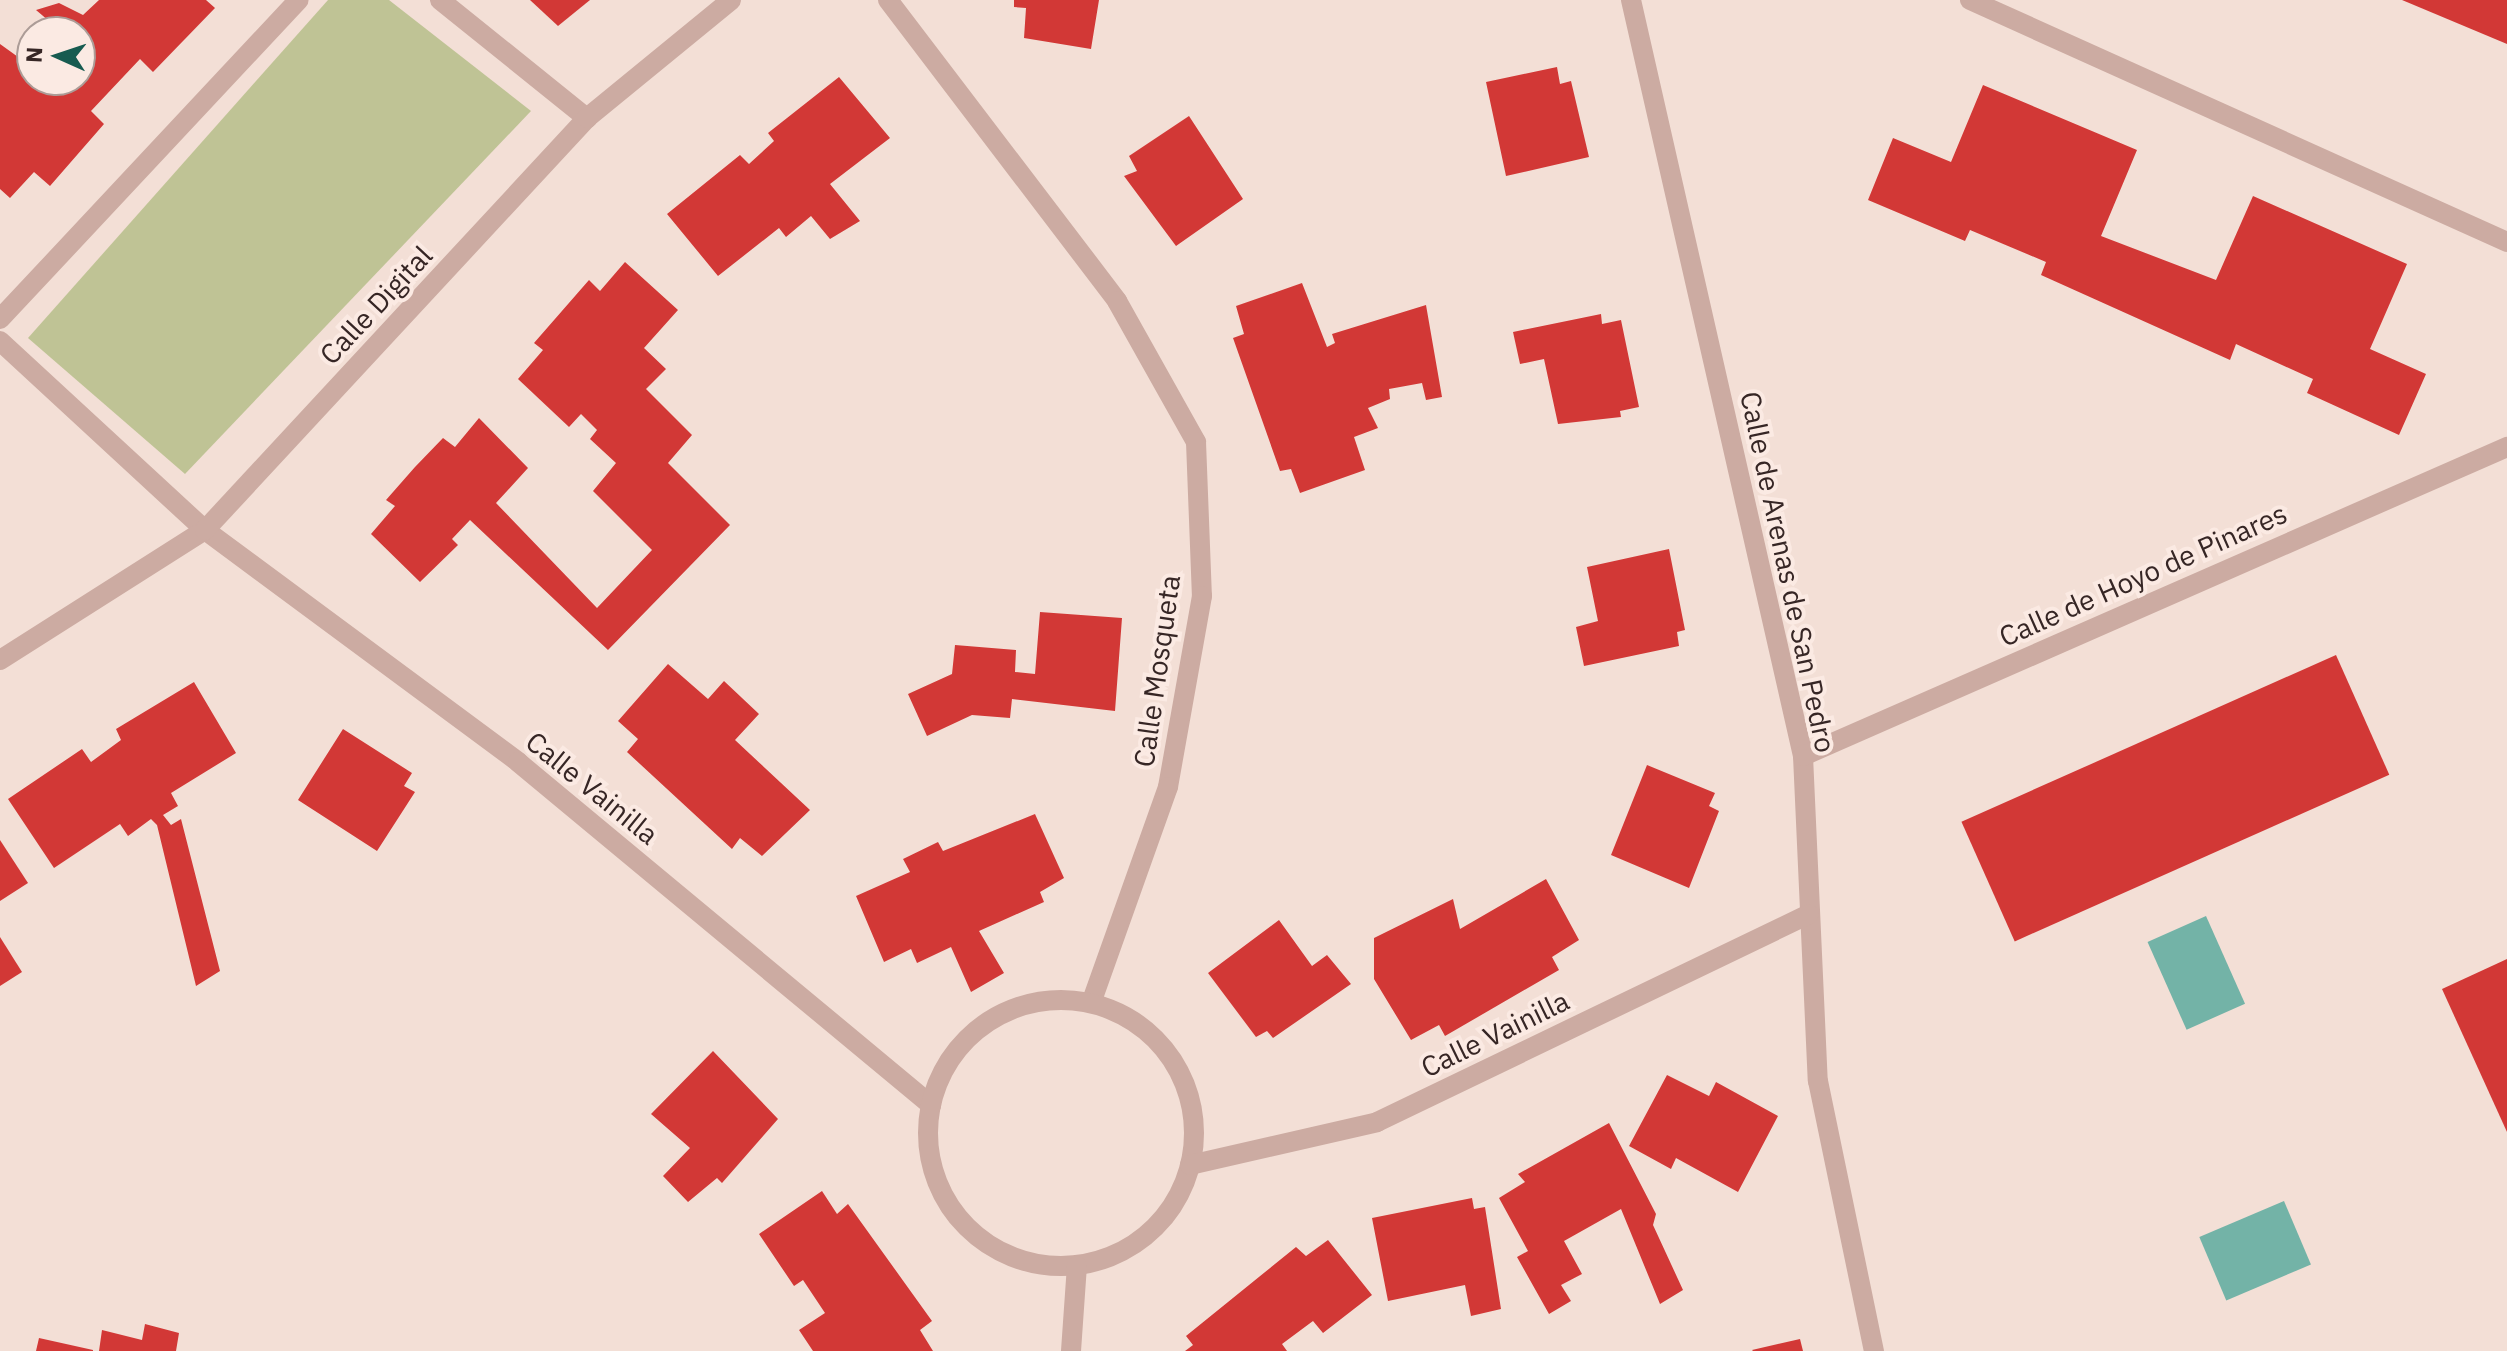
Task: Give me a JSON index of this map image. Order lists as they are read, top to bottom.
{
  "streets": {
    "street": [
      "Calle Digital",
      "Calle de Arenas de San Pedro",
      "Calle de Hoyo de Pinares",
      "Calle Mosqueta",
      "Calle Vainilla"
    ]
  },
  "crossings": [
    ["Calle Digital", "Calle Vainilla"],
    ["Calle de Arenas de San Pedro", "Calle de Hoyo de Pinares"],
    ["Calle de Arenas de San Pedro", "Calle Vainilla"],
    ["Calle Mosqueta", "Calle Vainilla"]
  ],
  "north": "left"
}
